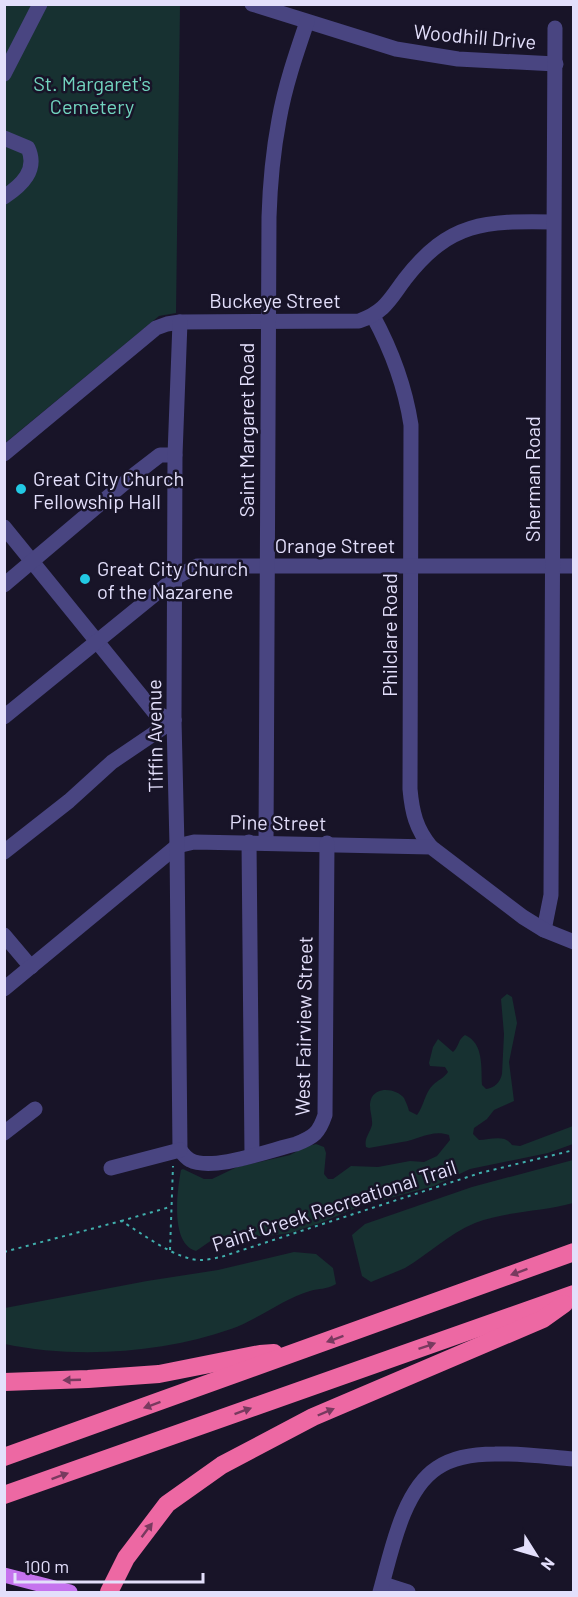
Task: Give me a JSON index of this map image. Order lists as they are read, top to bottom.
{
  "streets": {
    "street": [
      "Woodhill Drive",
      "Buckeye Street",
      "Saint Margaret Road",
      "Sherman Road",
      "Orange Street",
      "Philclare Road",
      "Tiffin Avenue",
      "Pine Street",
      "West Fairview Street"
    ],
    "path": ["Paint Creek Recreational Trail"]
  },
  "crossings": [
    ["Woodhill Drive", "Saint Margaret Road"],
    ["Woodhill Drive", "Sherman Road"],
    ["Buckeye Street", "Saint Margaret Road"],
    ["Buckeye Street", "Philclare Road"],
    ["Buckeye Street", "Tiffin Avenue"],
    ["Saint Margaret Road", "Orange Street"],
    ["Saint Margaret Road", "Pine Street"],
    ["Sherman Road", "Orange Street"],
    ["Orange Street", "Philclare Road"],
    ["Orange Street", "Tiffin Avenue"],
    ["Philclare Road", "Pine Street"],
    ["Tiffin Avenue", "Pine Street"],
    ["Tiffin Avenue", "West Fairview Street"],
    ["Pine Street", "West Fairview Street"]
  ],
  "parks": ["St. Margaret's Cemetery"],
  "places": ["Great City Church Fellowship Hall", "Great City Church of the Nazarene"],
  "scale_bar": "100 m",
  "north": "bottom right"
}
